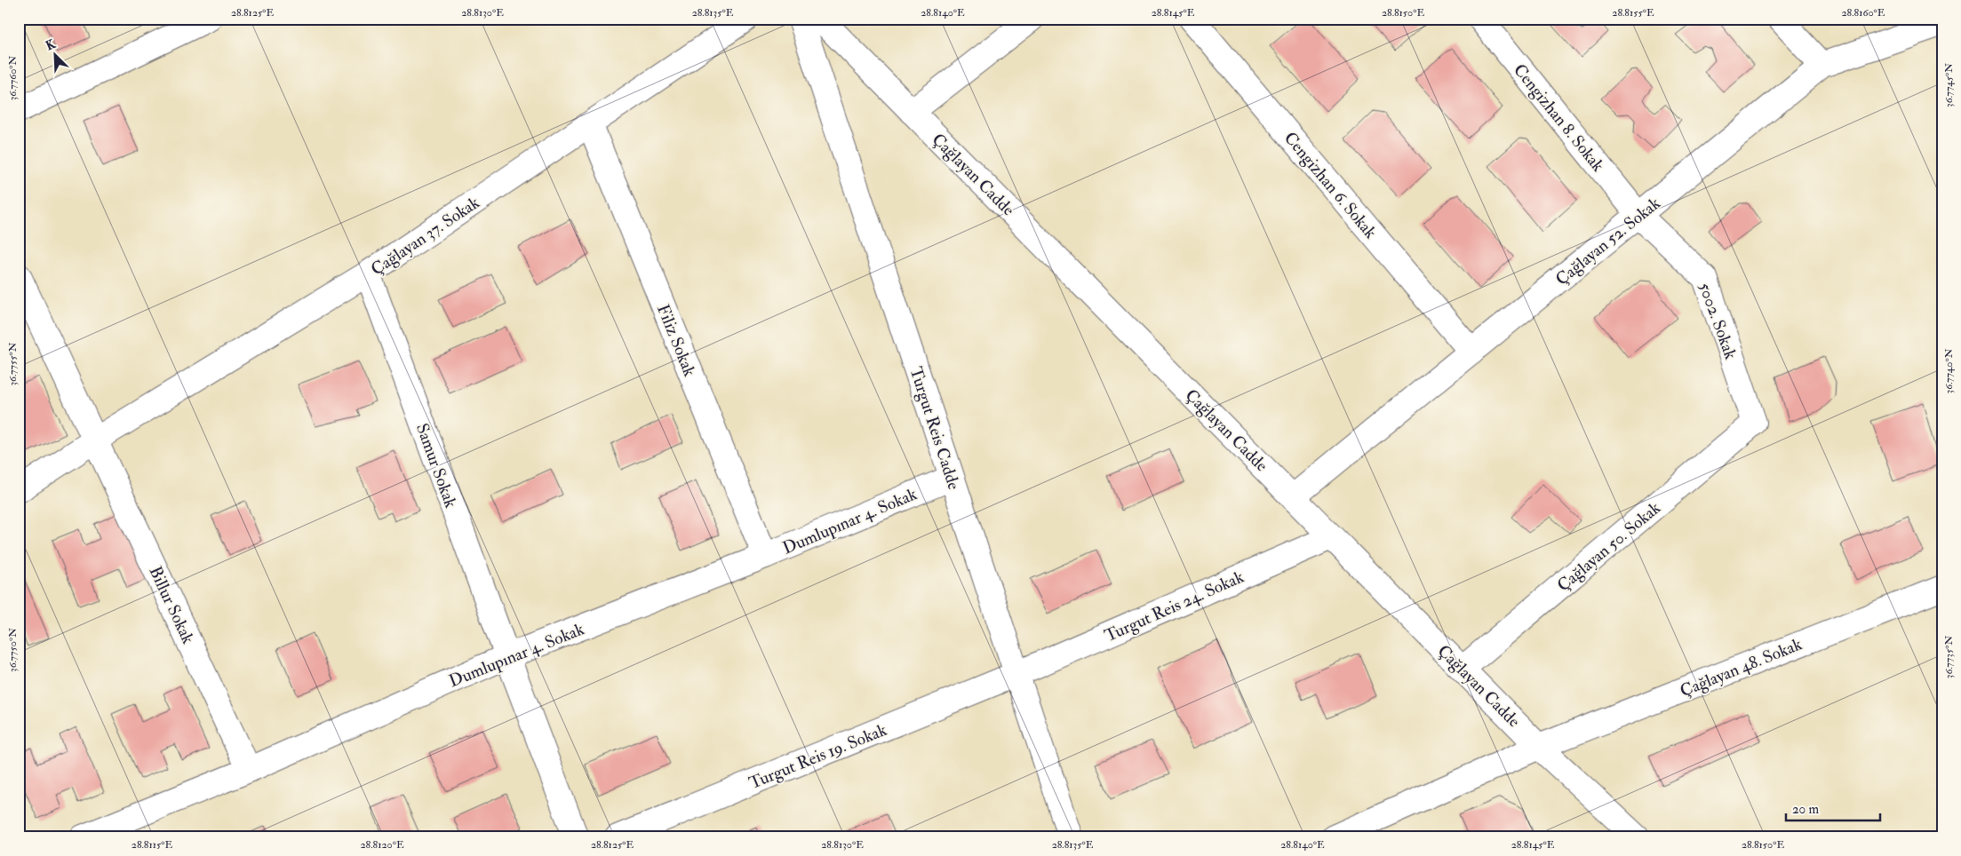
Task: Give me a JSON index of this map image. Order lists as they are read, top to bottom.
{
  "streets": {
    "street": [
      "Cengizhan 8. Sokak",
      "Çağlayan Cadde",
      "Cengizhan 6. Sokak",
      "Çağlayan 37. Sokak",
      "Çağlayan 52. Sokak",
      "5002. Sokak",
      "Filiz Sokak",
      "Turgut Reis Cadde",
      "Samur Sokak",
      "Dumlupınar 4. Sokak",
      "Çağlayan 50. Sokak",
      "Billur Sokak",
      "Turgut Reis 24. Sokak",
      "Çağlayan 48. Sokak",
      "Turgut Reis 19. Sokak"
    ]
  },
  "crossings": [
    ["Cengizhan 8. Sokak", "Çağlayan 52. Sokak"],
    ["Cengizhan 8. Sokak", "5002. Sokak"],
    ["Çağlayan Cadde", "Çağlayan 52. Sokak"],
    ["Çağlayan Cadde", "Çağlayan 50. Sokak"],
    ["Çağlayan Cadde", "Turgut Reis 24. Sokak"],
    ["Çağlayan Cadde", "Çağlayan 48. Sokak"],
    ["Cengizhan 6. Sokak", "Çağlayan 52. Sokak"],
    ["Çağlayan 37. Sokak", "Filiz Sokak"],
    ["Çağlayan 37. Sokak", "Samur Sokak"],
    ["Çağlayan 37. Sokak", "Billur Sokak"],
    ["Çağlayan 52. Sokak", "5002. Sokak"],
    ["5002. Sokak", "Çağlayan 50. Sokak"],
    ["Filiz Sokak", "Dumlupınar 4. Sokak"],
    ["Turgut Reis Cadde", "Dumlupınar 4. Sokak"],
    ["Turgut Reis Cadde", "Turgut Reis 24. Sokak"],
    ["Turgut Reis Cadde", "Turgut Reis 19. Sokak"],
    ["Samur Sokak", "Dumlupınar 4. Sokak"],
    ["Dumlupınar 4. Sokak", "Billur Sokak"],
    ["Turgut Reis 24. Sokak", "Turgut Reis 19. Sokak"]
  ],
  "scale_bar": "20 m",
  "north": "top left",
  "coordinates": [
    "28.8125°E",
    "28.8130°E",
    "28.8135°E",
    "28.8140°E",
    "28.8145°E",
    "28.8150°E",
    "28.8155°E",
    "28.8160°E",
    "36.7760°N",
    "36.7745°N",
    "36.7755°N",
    "36.7740°N",
    "36.7750°N",
    "36.7735°N",
    "28.8115°E",
    "28.8120°E"
  ]
}
